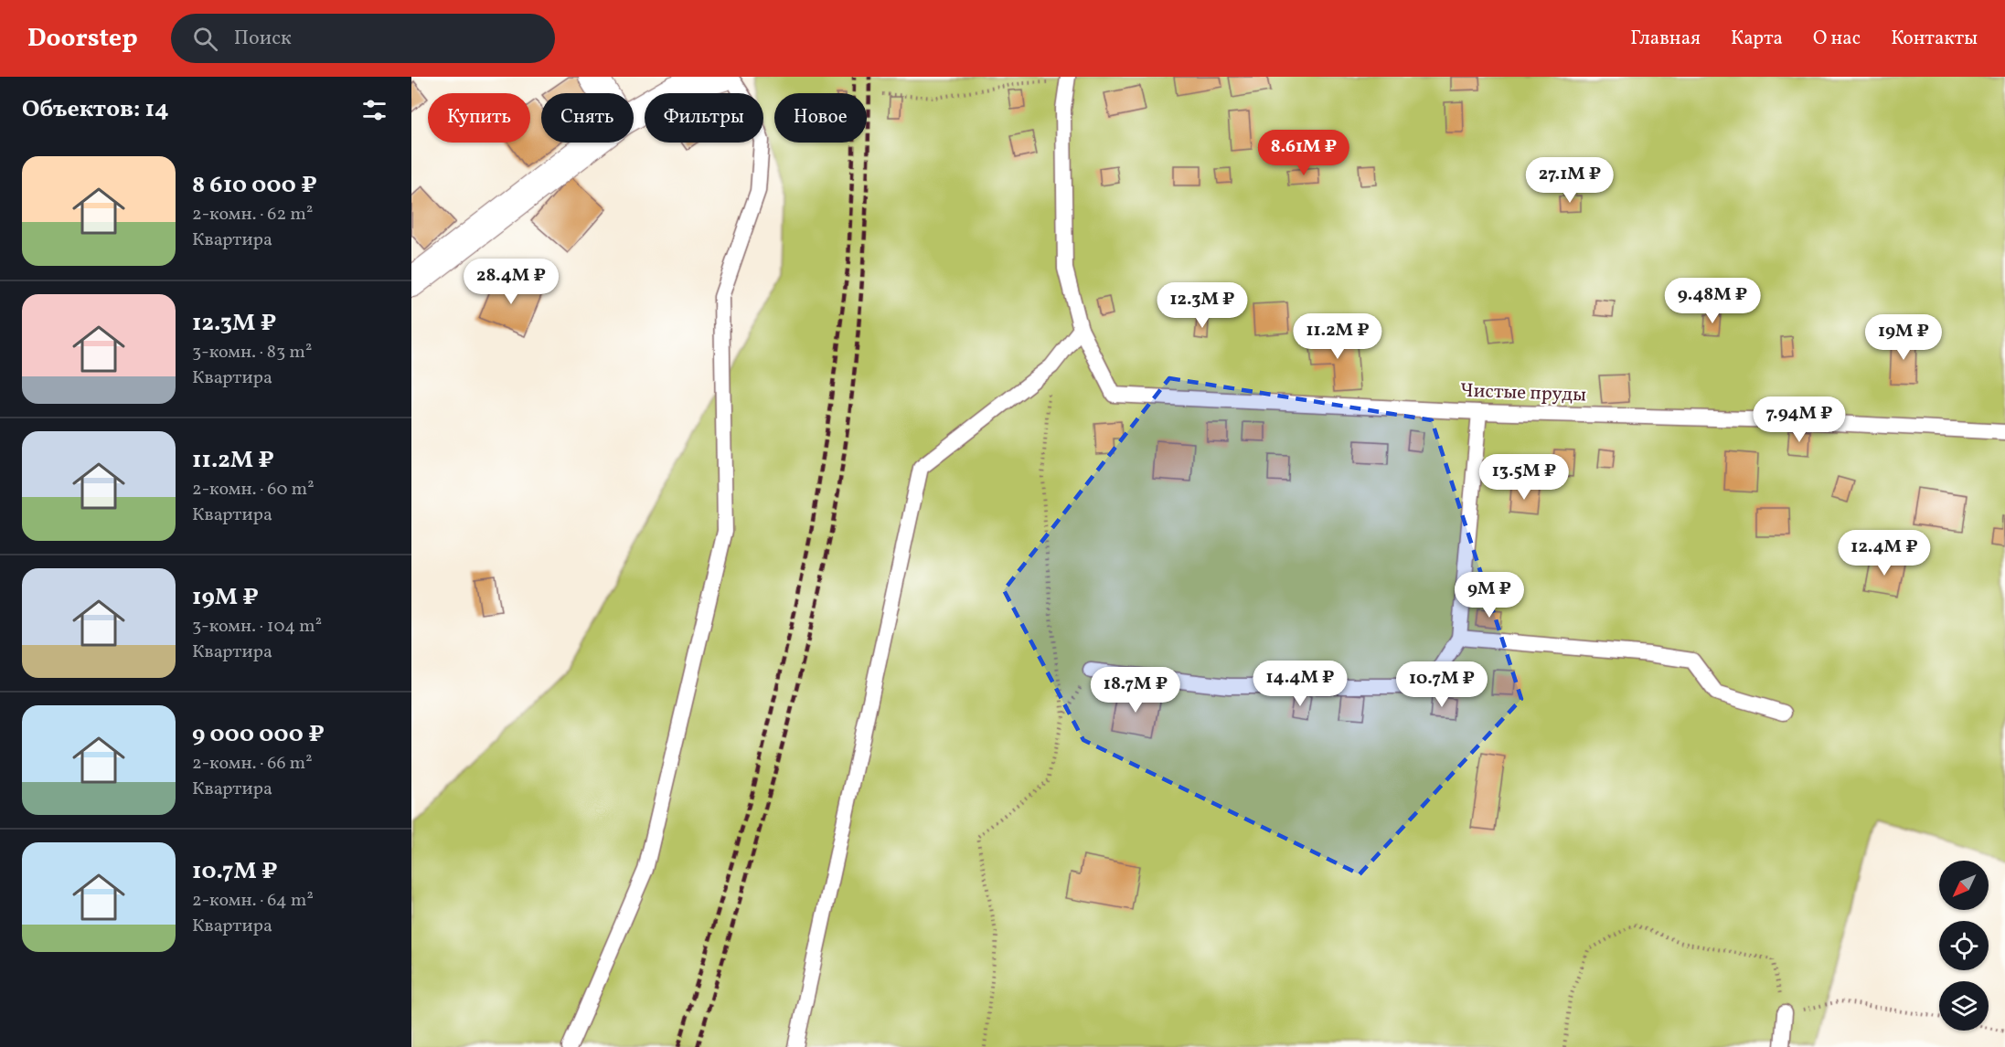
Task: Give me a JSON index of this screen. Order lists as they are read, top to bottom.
{
  "streets": {
    "lane": ["Чистые пруды"]
  },
  "north": "bottom left",
  "page": {
    "header": "Doorstep",
    "search": "Поиск",
    "nav": [
      "Главная",
      "Карта",
      "О нас",
      "Контакты"
    ],
    "heading": "Объектов: 14",
    "chip": [
      "Купить",
      "Снять",
      "Фильтры",
      "Новое"
    ],
    "price": [
      "8.61M ₽",
      "27.1M ₽",
      "28.4M ₽",
      "9.48M ₽",
      "12.3M ₽",
      "11.2M ₽",
      "19M ₽",
      "7.94M ₽",
      "13.5M ₽",
      "12.4M ₽",
      "9M ₽",
      "14.4M ₽",
      "10.7M ₽",
      "18.7M ₽"
    ],
    "list": [
      {
        "name": "8 610 000 ₽",
        "note": "2-комн. · 62 m² · Квартира"
      },
      {
        "name": "12.3M ₽",
        "note": "3-комн. · 83 m² · Квартира"
      },
      {
        "name": "11.2M ₽",
        "note": "2-комн. · 60 m² · Квартира"
      },
      {
        "name": "19M ₽",
        "note": "3-комн. · 104 m² · Квартира"
      },
      {
        "name": "9 000 000 ₽",
        "note": "2-комн. · 66 m² · Квартира"
      },
      {
        "name": "10.7M ₽",
        "note": "2-комн. · 64 m² · Квартира"
      }
    ]
  }
}
